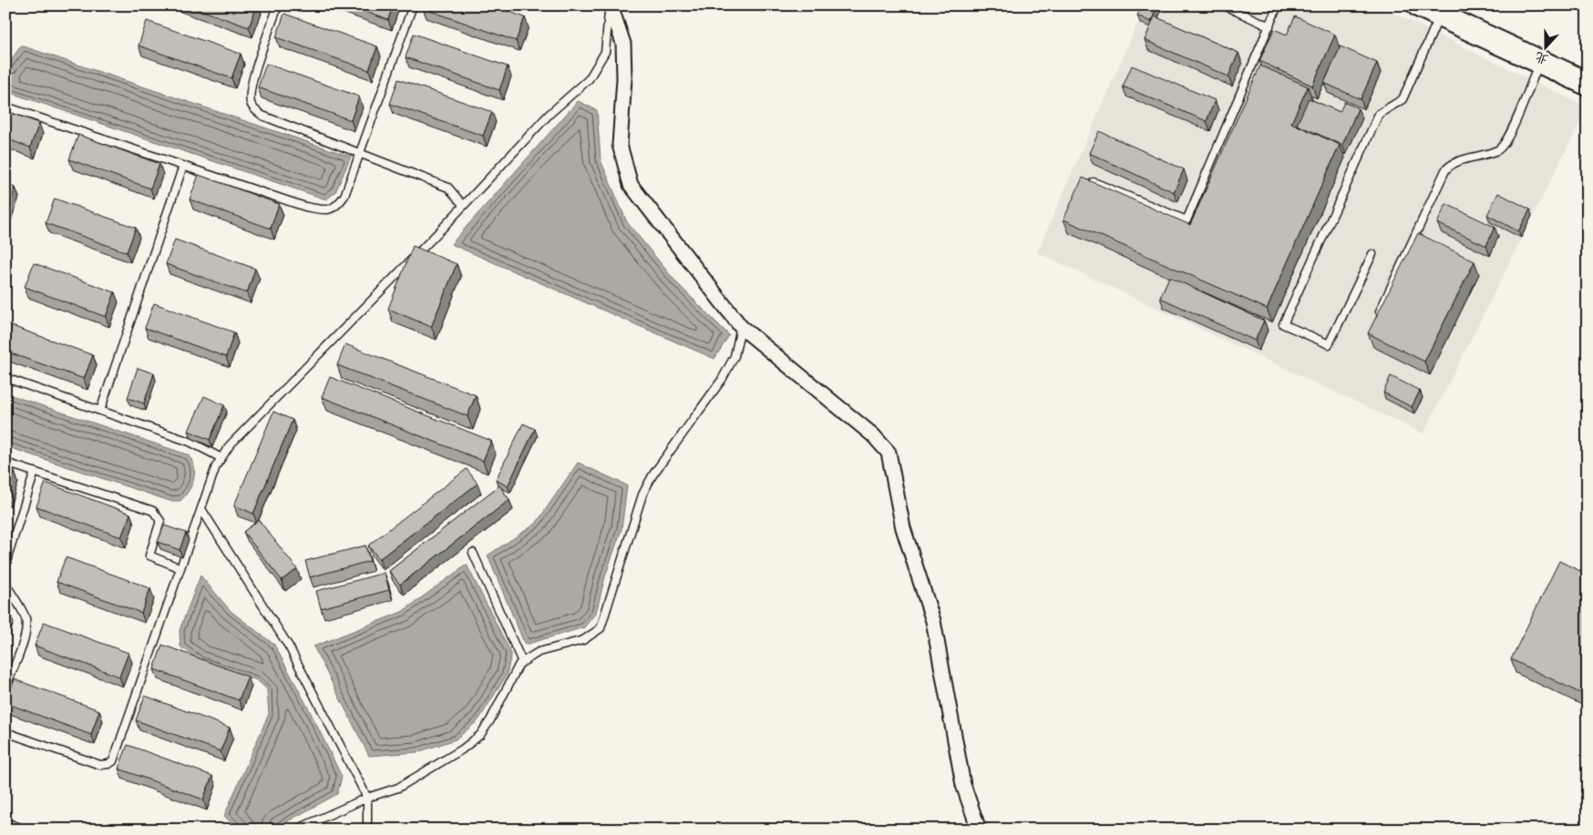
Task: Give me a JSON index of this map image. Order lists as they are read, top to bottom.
{
  "north": "bottom"
}
